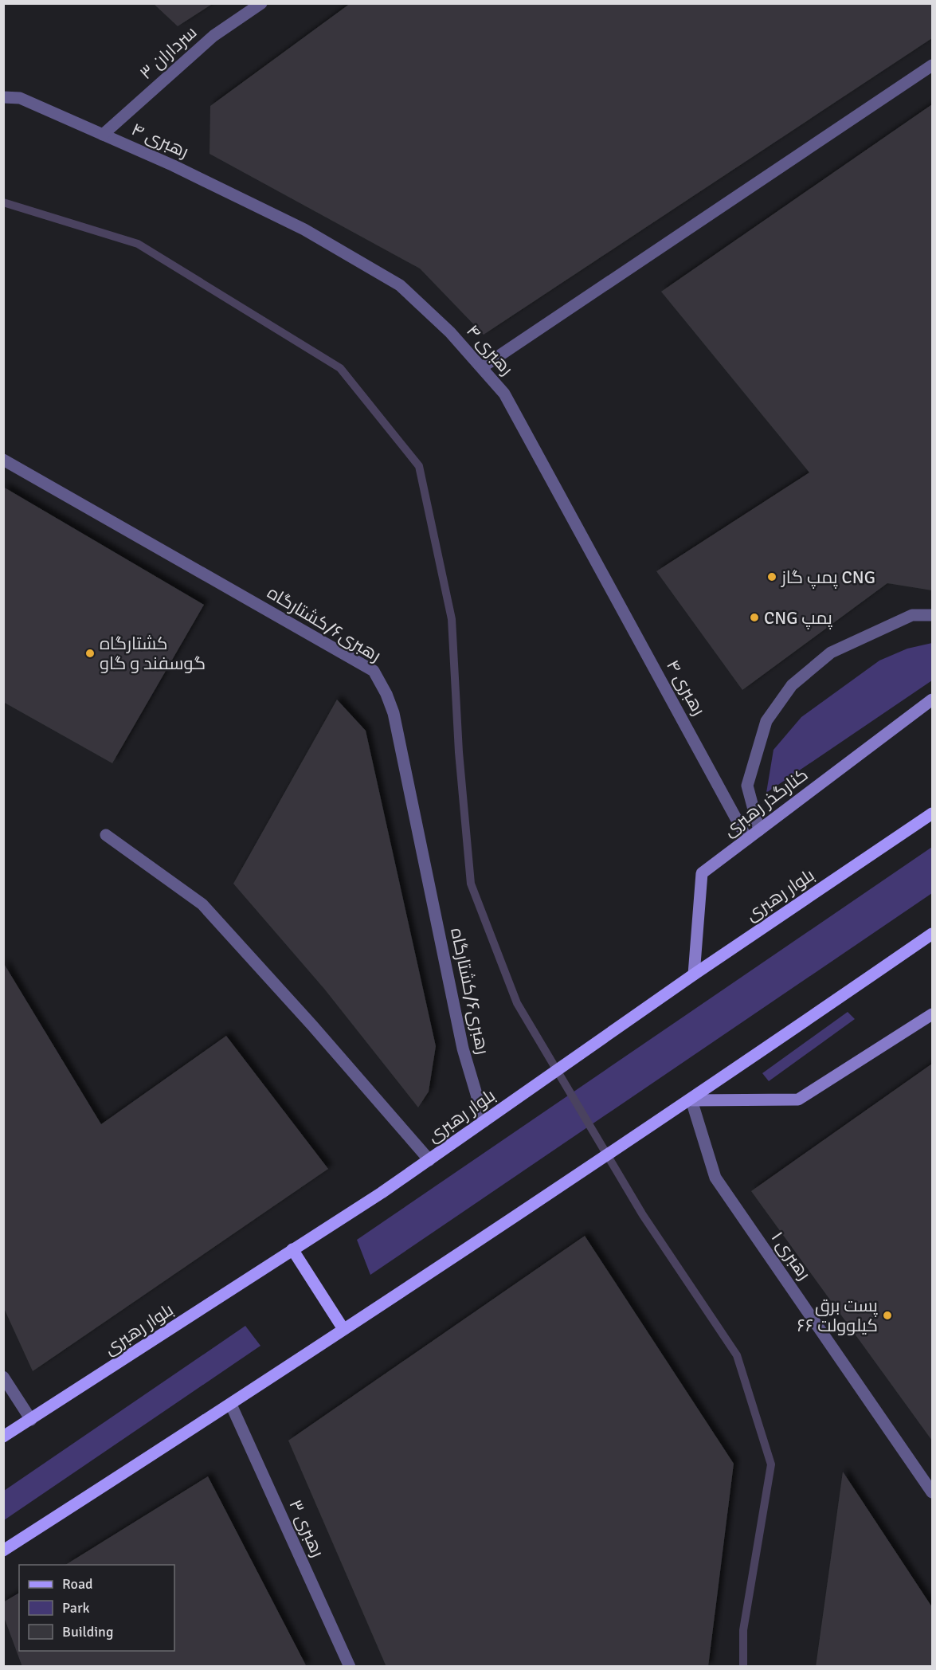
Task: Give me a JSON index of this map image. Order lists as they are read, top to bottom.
{
  "streets": {
    "main road": ["بلوار رهبری"],
    "street": [
      "سرداران ۳",
      "رهبری ۴",
      "رهبری۶/کشتارگاه",
      "کنارگذر رهبری",
      "رهبری ۱",
      "رهبری ۳"
    ]
  },
  "crossings": [
    ["سرداران ۳", "رهبری ۴"],
    ["رهبری ۴", "کنارگذر رهبری"],
    ["رهبری۶/کشتارگاه", "بلوار رهبری"],
    ["کنارگذر رهبری", "بلوار رهبری"]
  ],
  "places": [
    "پمپ گاز CNG",
    "CNG پمپ",
    "کشتارگاه گوسفند و گاو",
    "پست برق ۶۶ کیلوولت"
  ],
  "legend": ["Road", "Park", "Building"]
}
